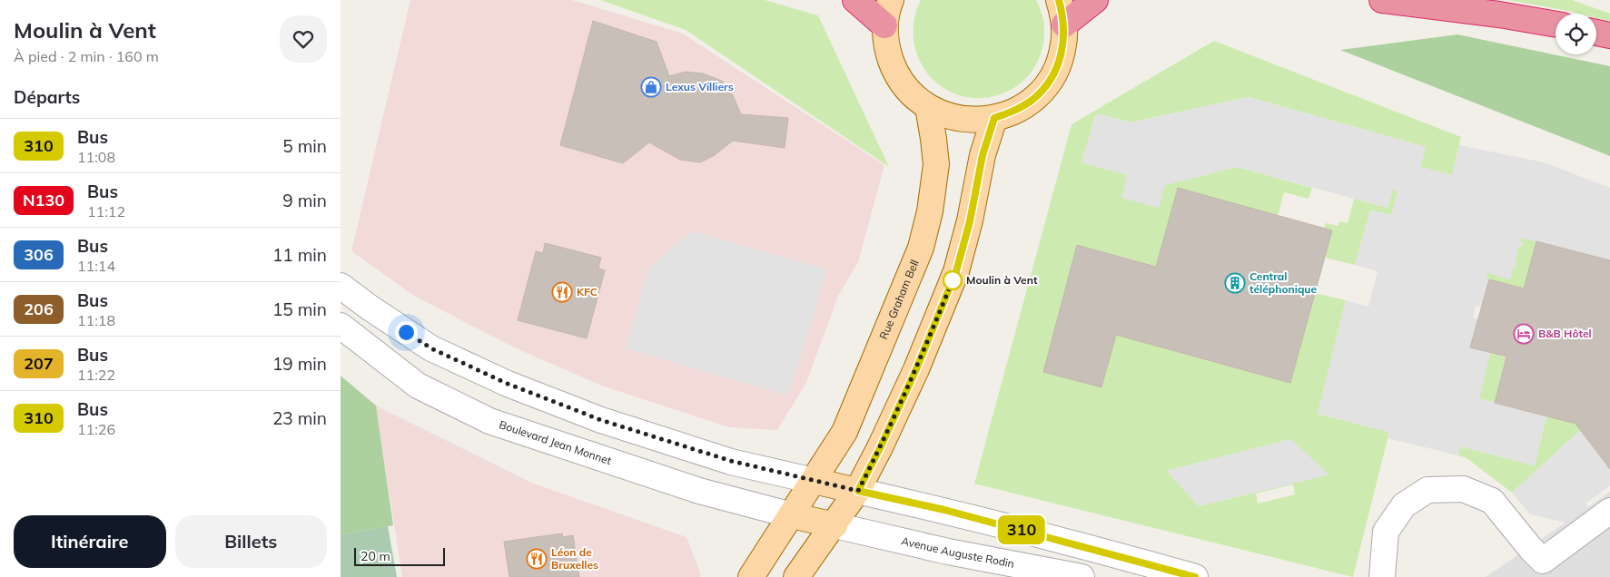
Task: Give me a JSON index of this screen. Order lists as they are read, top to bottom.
{
  "streets": {
    "main road": ["Rue Graham Bell"],
    "street": ["Boulevard Jean Monnet", "Avenue Auguste Rodin"]
  },
  "crossings": [
    ["Rue Graham Bell", "Boulevard Jean Monnet"]
  ],
  "places": {
    "shop": ["Lexus Villiers"],
    "other": ["Moulin à Vent"],
    "building": ["Central téléphonique"],
    "restaurant": ["KFC", "Léon de Bruxelles"],
    "hotel": ["B&B Hôtel"]
  },
  "lines": ["bus line 310"],
  "scale_bar": "20 m",
  "page": {
    "heading": [
      ["Moulin à Vent", "À pied · 2 min · 160 m"],
      "Départs"
    ],
    "on_map": "310",
    "list": [
      {
        "mark": "310",
        "name": "Bus",
        "note": "11:08",
        "value": "5 min"
      },
      {
        "mark": "N130",
        "name": "Bus",
        "note": "11:12",
        "value": "9 min"
      },
      {
        "mark": "306",
        "name": "Bus",
        "note": "11:14",
        "value": "11 min"
      },
      {
        "mark": "206",
        "name": "Bus",
        "note": "11:18",
        "value": "15 min"
      },
      {
        "mark": "207",
        "name": "Bus",
        "note": "11:22",
        "value": "19 min"
      },
      {
        "mark": "310",
        "name": "Bus",
        "note": "11:26",
        "value": "23 min"
      }
    ],
    "buttons": ["Itinéraire", "Billets"],
    "scale": "20 m"
  }
}
